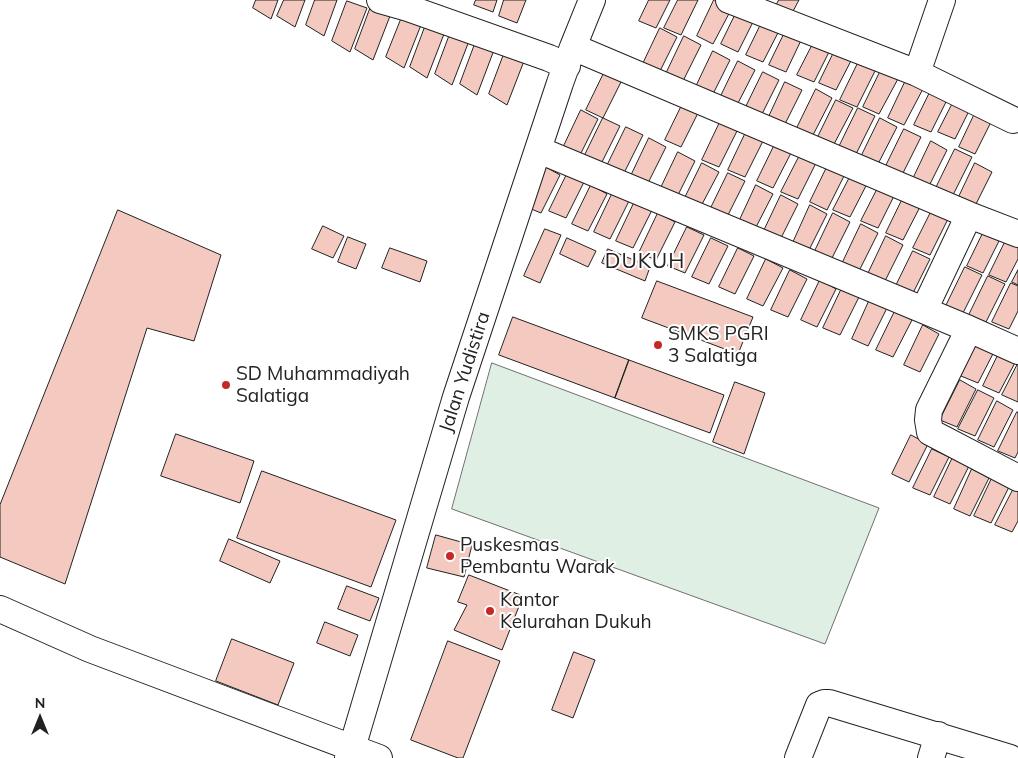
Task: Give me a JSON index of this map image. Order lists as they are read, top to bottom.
{
  "streets": {
    "street": ["Jalan Yudistira"]
  },
  "districts": ["DUKUH"],
  "places": [
    "SMKS PGRI 3 Salatiga",
    "SD Muhammadiyah Salatiga",
    "Puskesmas Pembantu Warak",
    "Kantor Kelurahan Dukuh"
  ],
  "north": "top"
}
